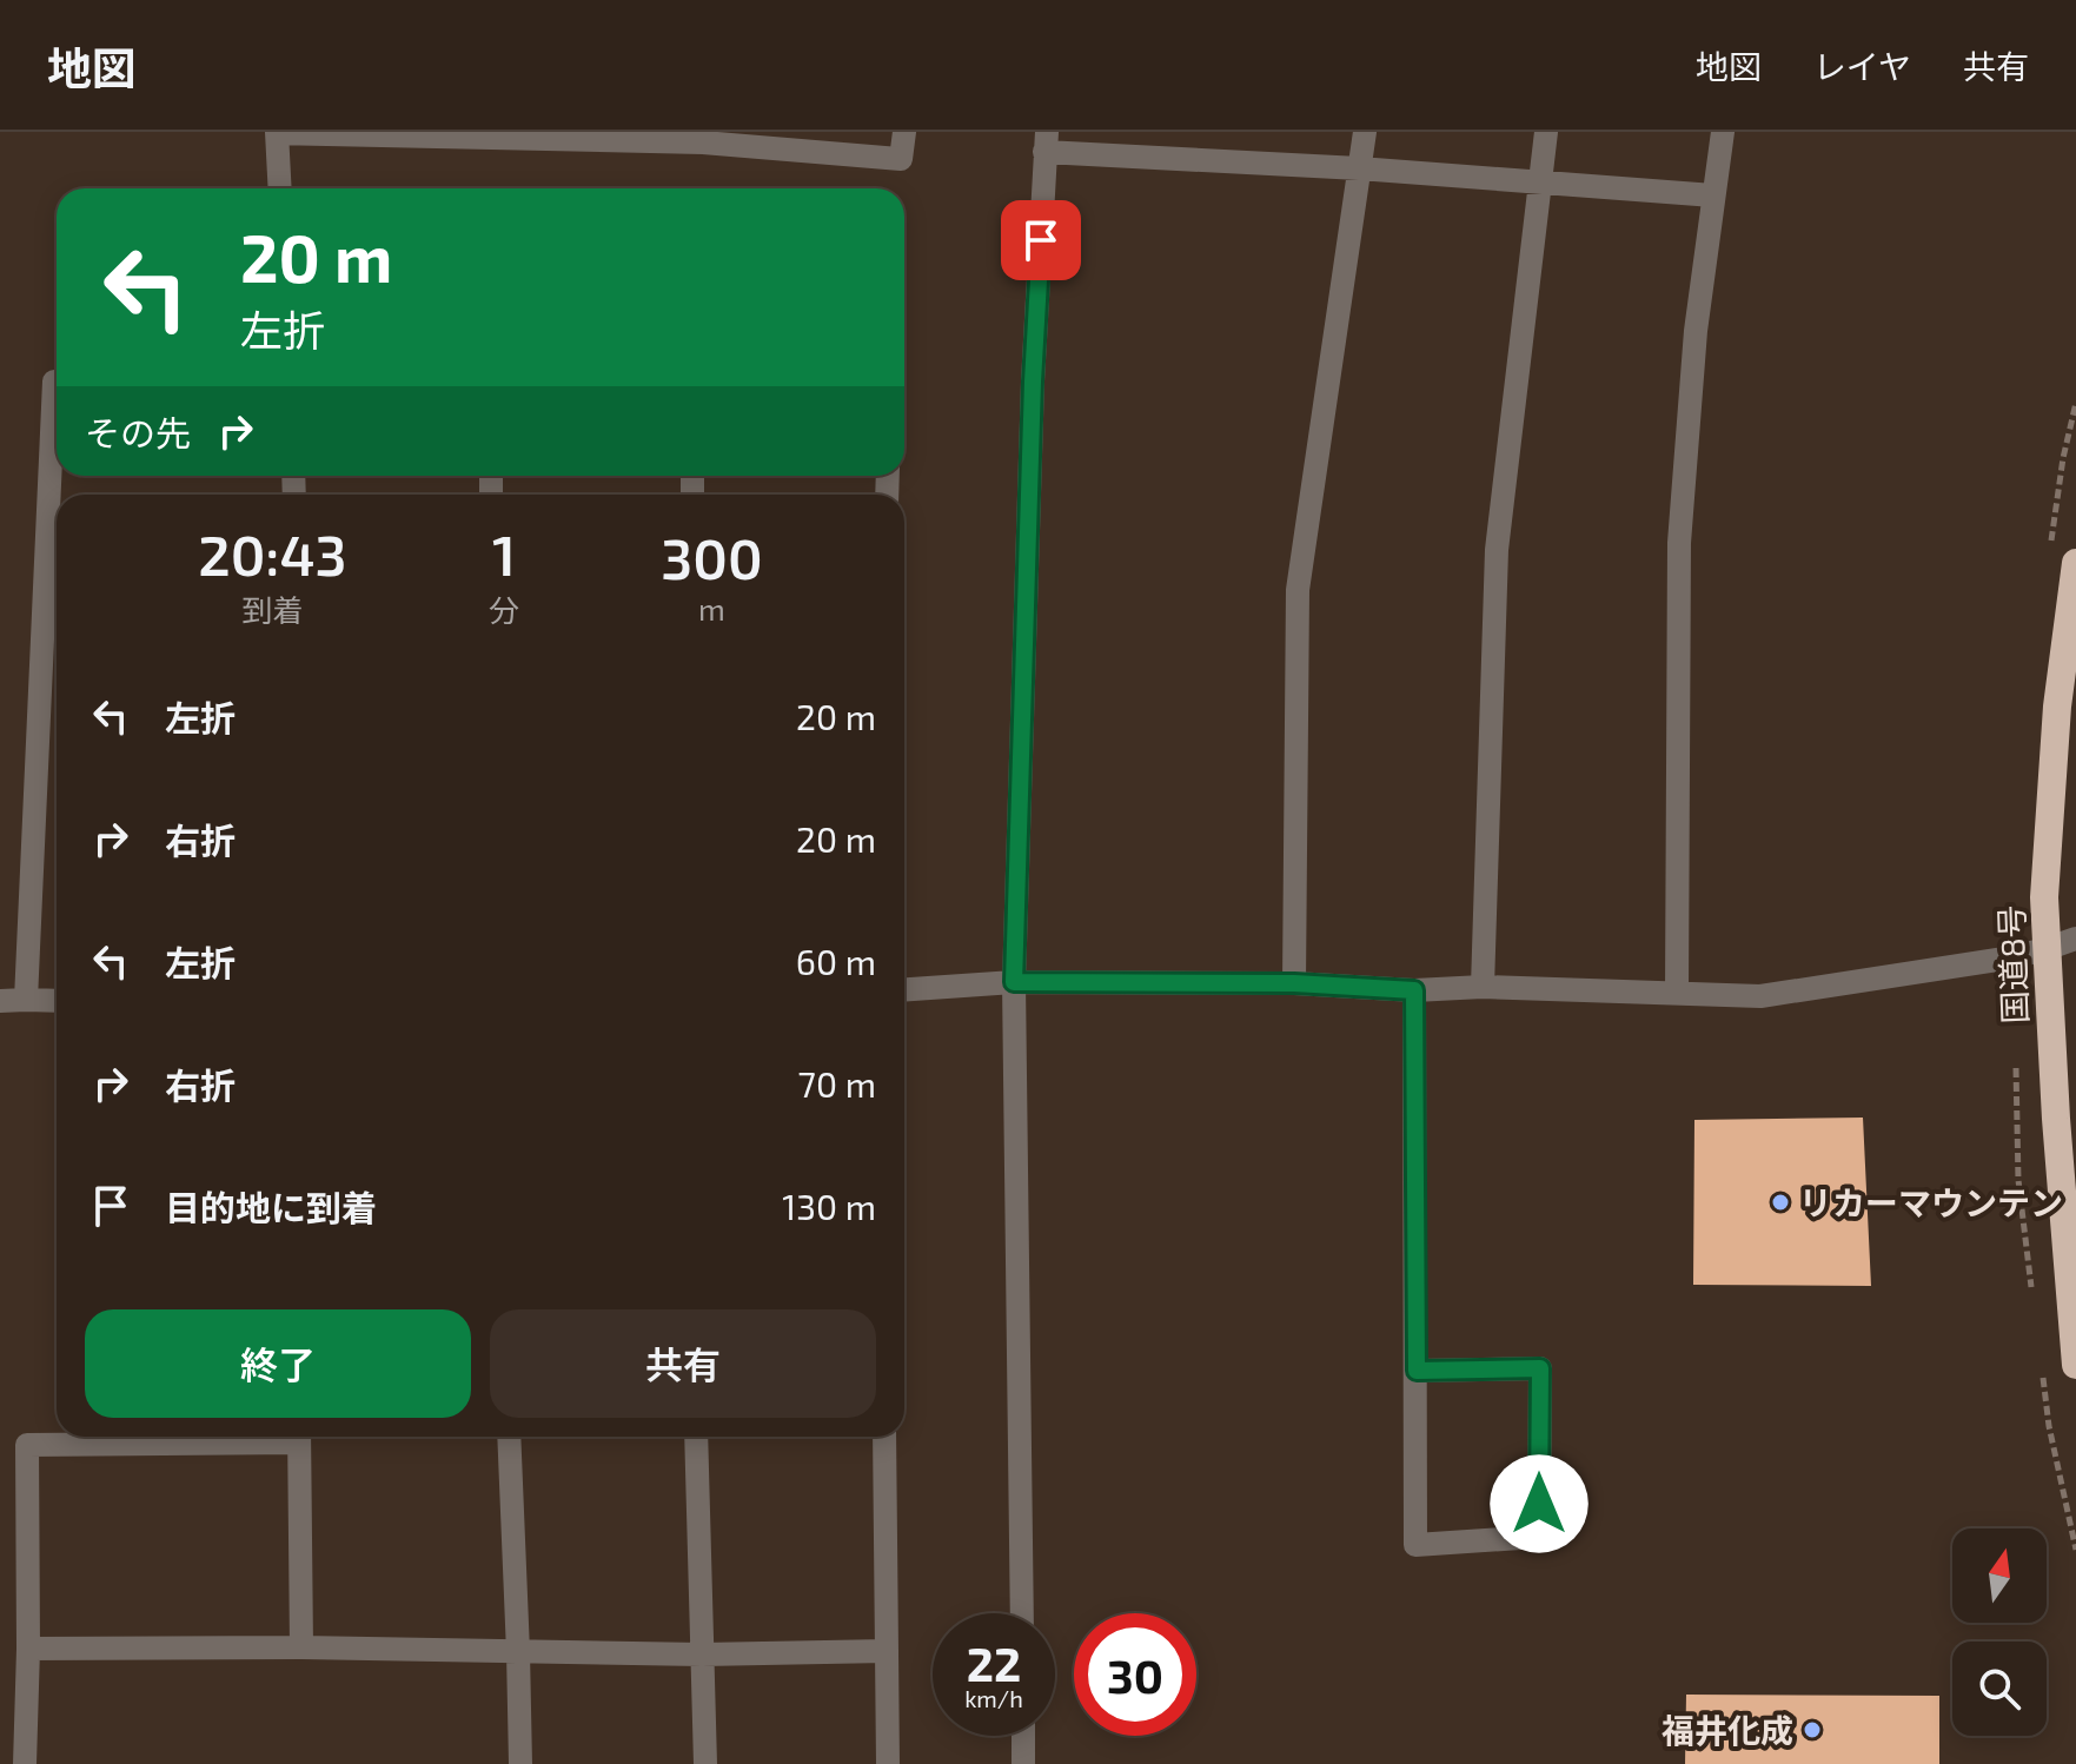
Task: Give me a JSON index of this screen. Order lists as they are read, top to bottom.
{
  "streets": {
    "highway": ["国道8号"]
  },
  "places": ["リカーマウンテン", "福井化成"],
  "north": "top",
  "page": {
    "header": "地図",
    "nav": ["地図", "レイヤ", "共有"],
    "turn": ["20 m", "左折"],
    "then": "その先",
    "eta": [
      "20:43",
      "到着",
      "1",
      "分",
      "300",
      "m"
    ],
    "list": [
      {
        "name": "左折",
        "value": "20 m"
      },
      {
        "name": "右折",
        "value": "20 m"
      },
      {
        "name": "左折",
        "value": "60 m"
      },
      {
        "name": "右折",
        "value": "70 m"
      },
      {
        "name": "目的地に到着",
        "value": "130 m"
      }
    ],
    "buttons": ["終了", "共有"],
    "speed": "22 km/h",
    "limit": "30"
  }
}
